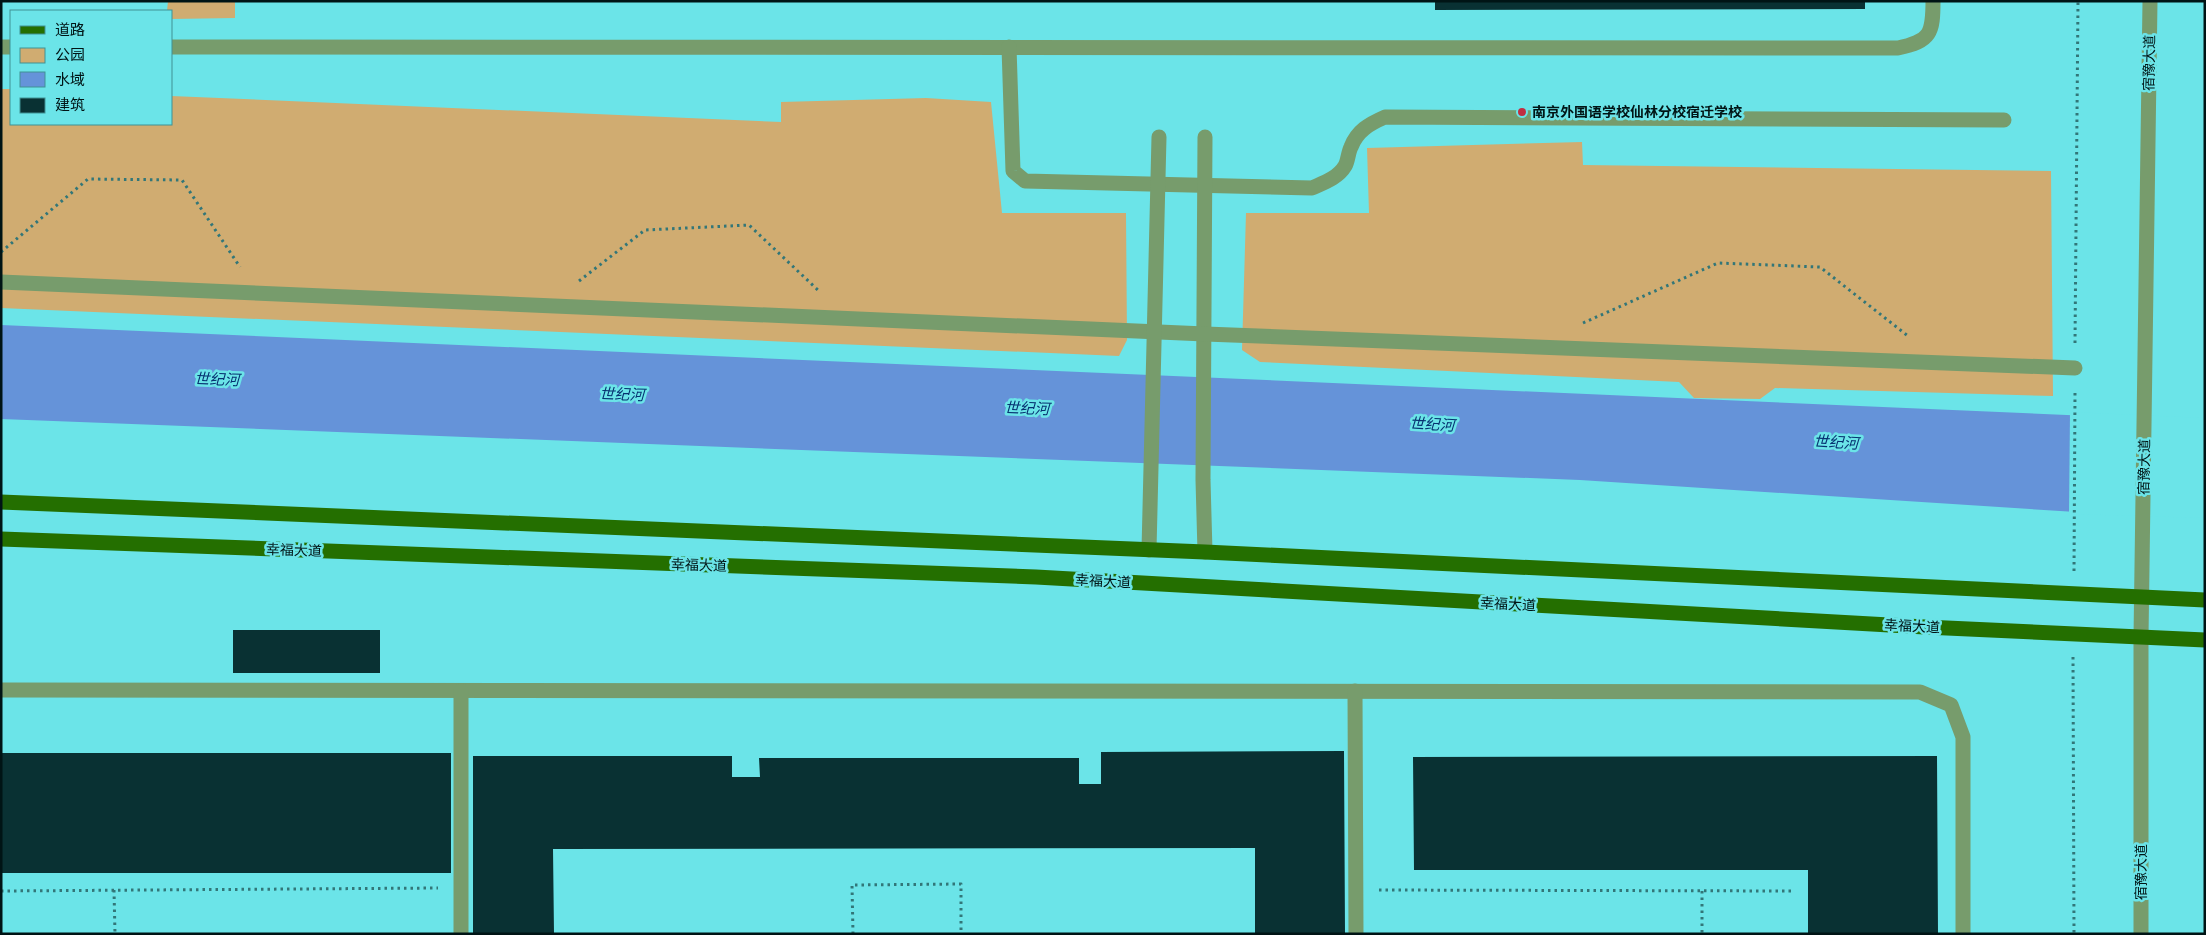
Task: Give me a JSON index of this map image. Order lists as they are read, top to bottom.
{
  "streets": {
    "main road": ["幸福大道"],
    "street": ["宿豫大道"]
  },
  "crossings": [
    ["宿豫大道", "幸福大道"]
  ],
  "water": ["世纪河"],
  "places": ["南京外国语学校仙林分校宿迁学校"],
  "legend": [
    "道路",
    "公园",
    "水域",
    "建筑"
  ]
}
